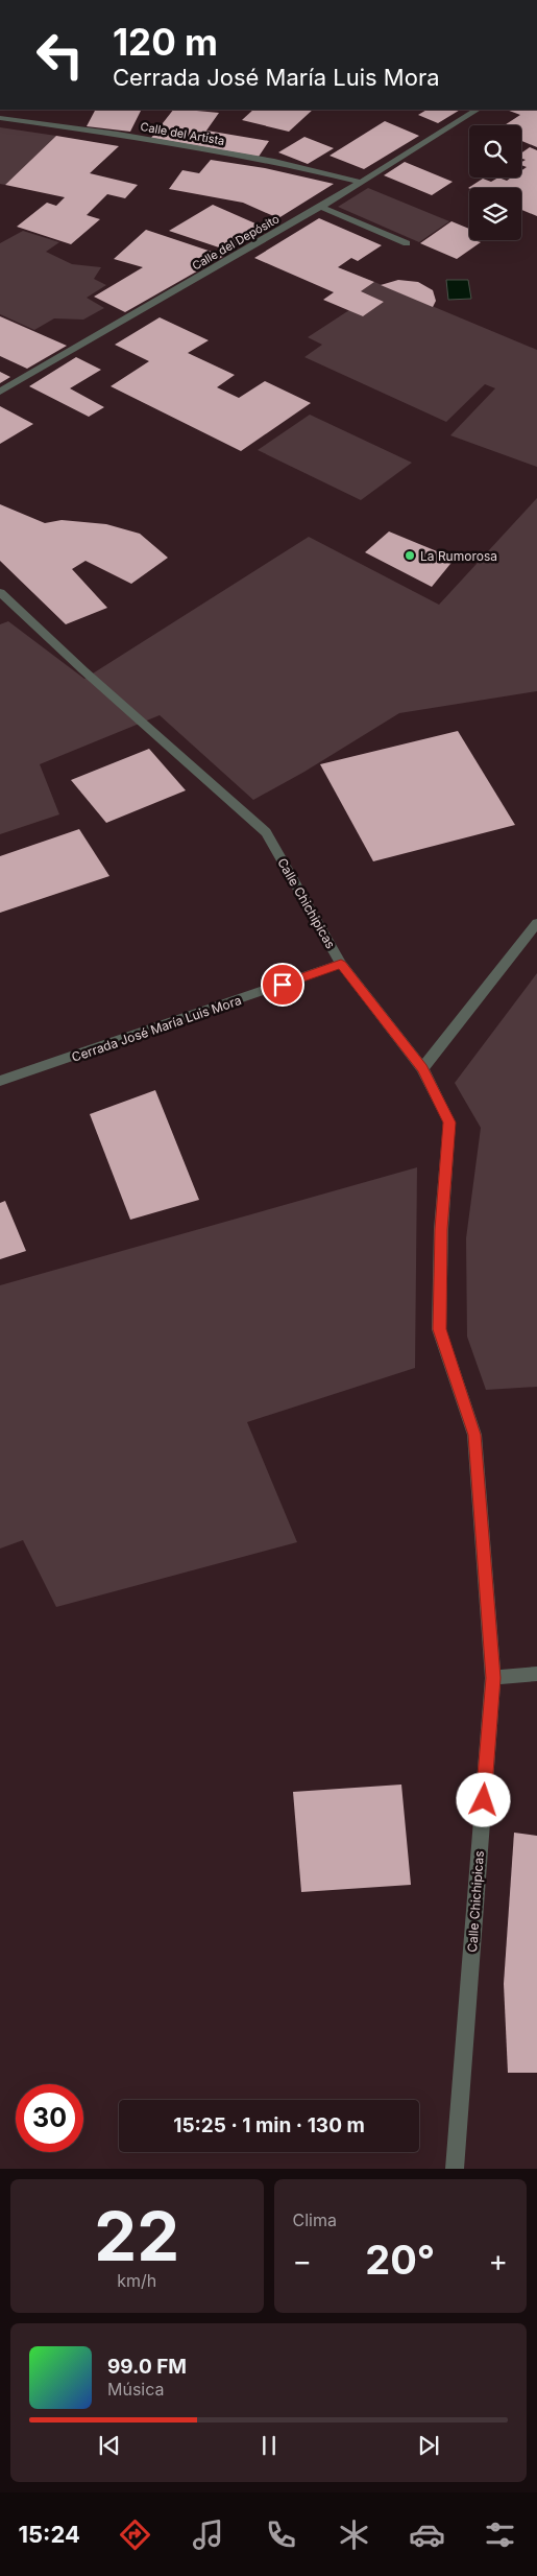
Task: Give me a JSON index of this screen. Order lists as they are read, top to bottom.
{
  "streets": {
    "street": [
      "Calle del Artista",
      "Calle del Depósito",
      "Calle Chichipicas",
      "Cerrada José María Luis Mora"
    ]
  },
  "crossings": [
    ["Calle del Artista", "Calle del Depósito"],
    ["Calle Chichipicas", "Cerrada José María Luis Mora"]
  ],
  "places": ["La Rumorosa"],
  "page": {
    "turn": ["120 m", "Cerrada José María Luis Mora"],
    "limit": "30",
    "trip": "15:25 · 1 min · 130 m",
    "tile": [
      ["22", "km/h"],
      "Clima"
    ],
    "heat": ["−", "20°", "+"],
    "song": ["99.0 FM", "Música"],
    "tabs": "15:24"
  }
}
